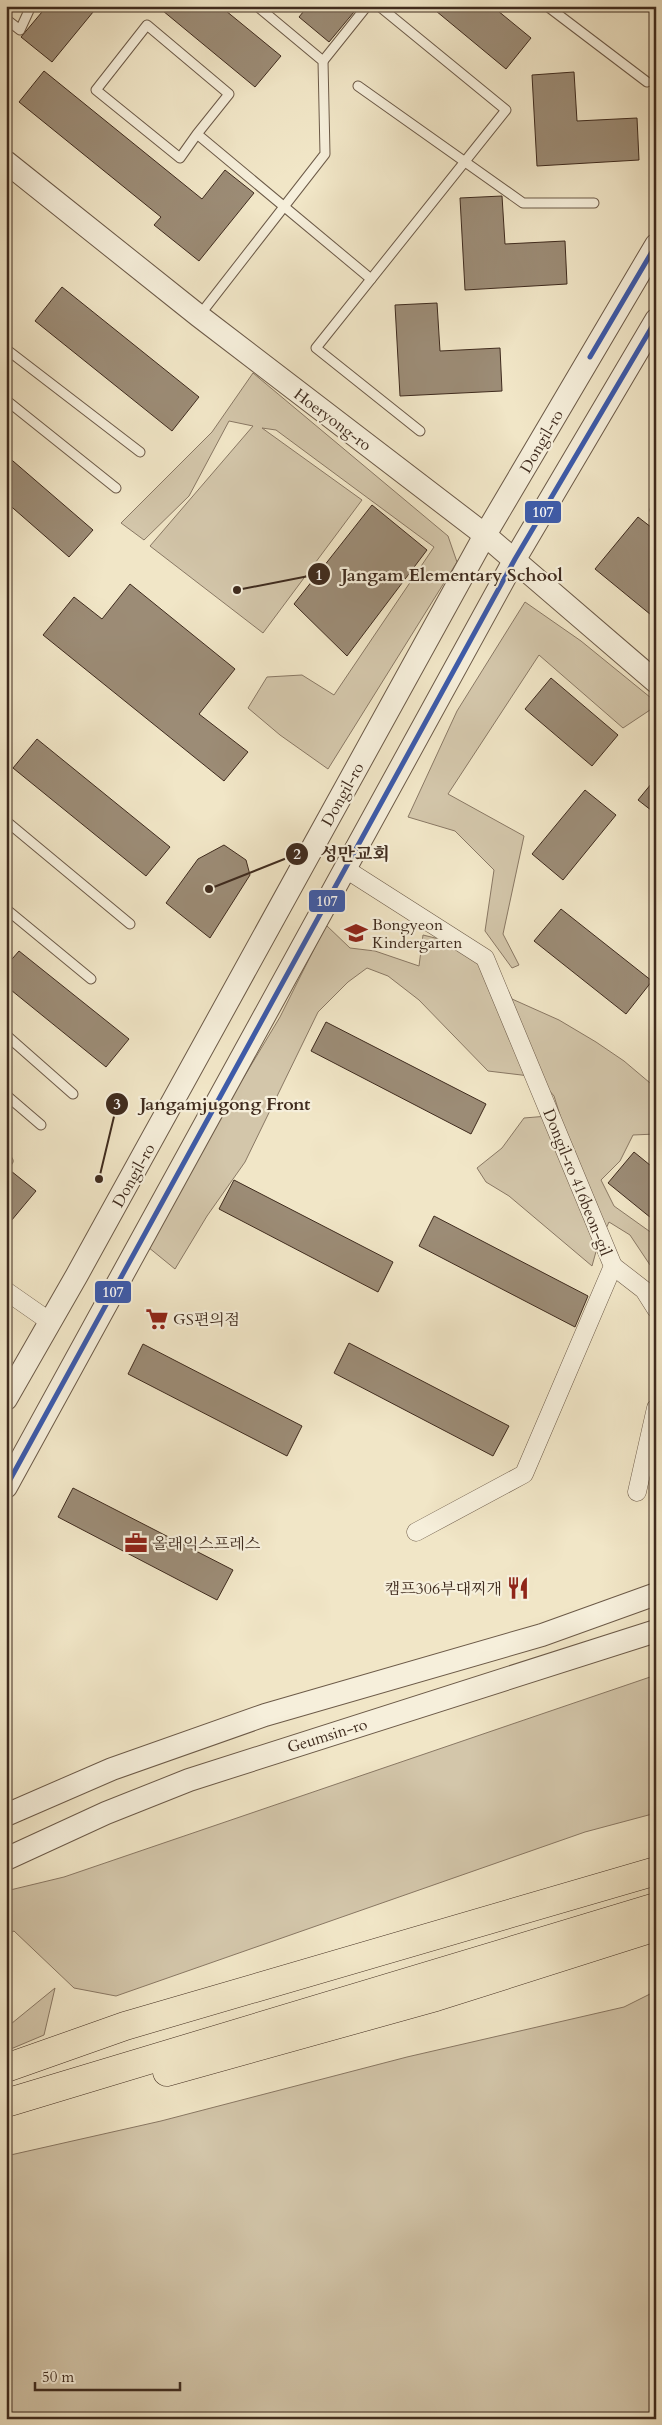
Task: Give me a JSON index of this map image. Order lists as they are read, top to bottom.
{
  "streets": {
    "street": [
      "Hoeryong-ro",
      "Dongil-ro",
      "Dongil-ro 416beon-gil",
      "Geumsin-ro"
    ]
  },
  "crossings": [
    ["Hoeryong-ro", "Dongil-ro"]
  ],
  "places": {
    "other": ["Jangam Elementary School", "성만교회", "Jangamjugong Front"],
    "school or university": ["Bongyeon Kindergarten"],
    "supermarket": ["GS편의점"],
    "office": ["올래익스프레스"],
    "restaurant": ["캠프306부대찌개"]
  },
  "lines": ["transit line 107"],
  "scale_bar": "50 m"
}
